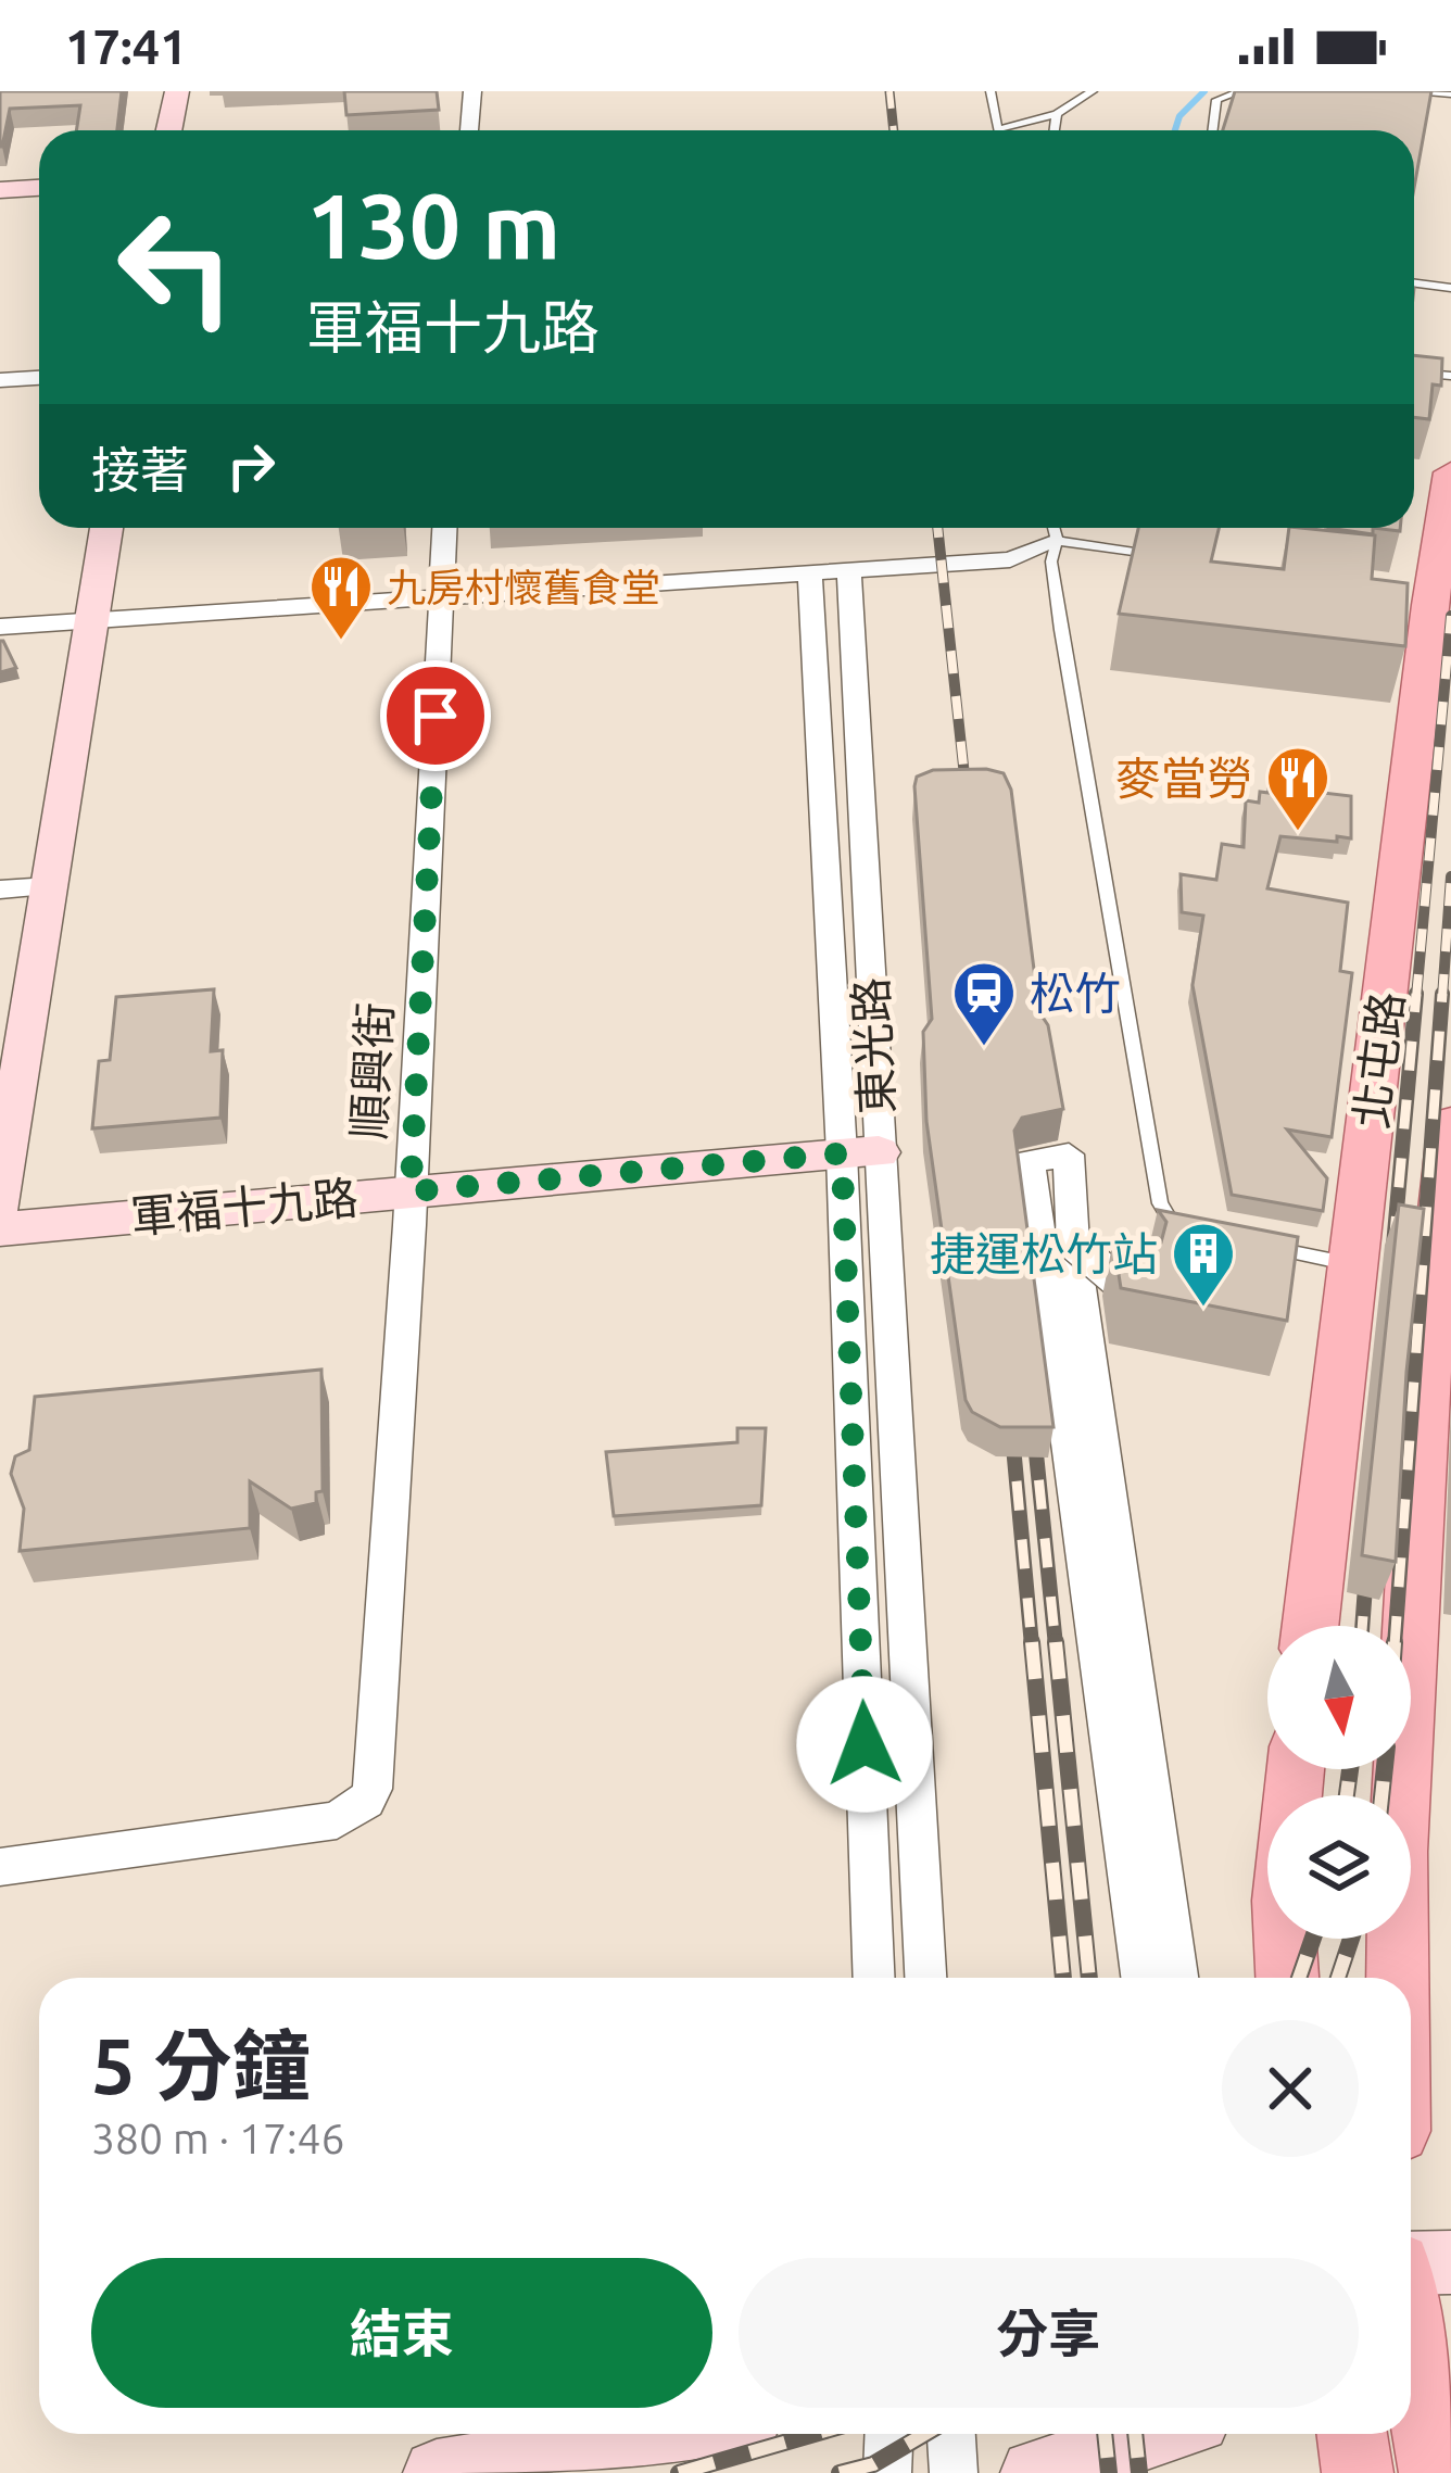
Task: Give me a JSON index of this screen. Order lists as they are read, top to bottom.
{
  "streets": {
    "main road": ["北屯路"],
    "street": ["東光路", "順興街", "軍福十九路"]
  },
  "crossings": [
    ["東光路", "軍福十九路"],
    ["順興街", "軍福十九路"]
  ],
  "places": {
    "restaurant": ["九房村懷舊食堂", "麥當勞"],
    "station": ["松竹"],
    "building": ["捷運松竹站"]
  },
  "north": "bottom",
  "page": {
    "status": "17:41",
    "turn": ["130 m", "軍福十九路"],
    "then": "接著",
    "heading": ["5 分鐘", "380 m · 17:46"],
    "buttons": ["結束", "分享"]
  }
}
